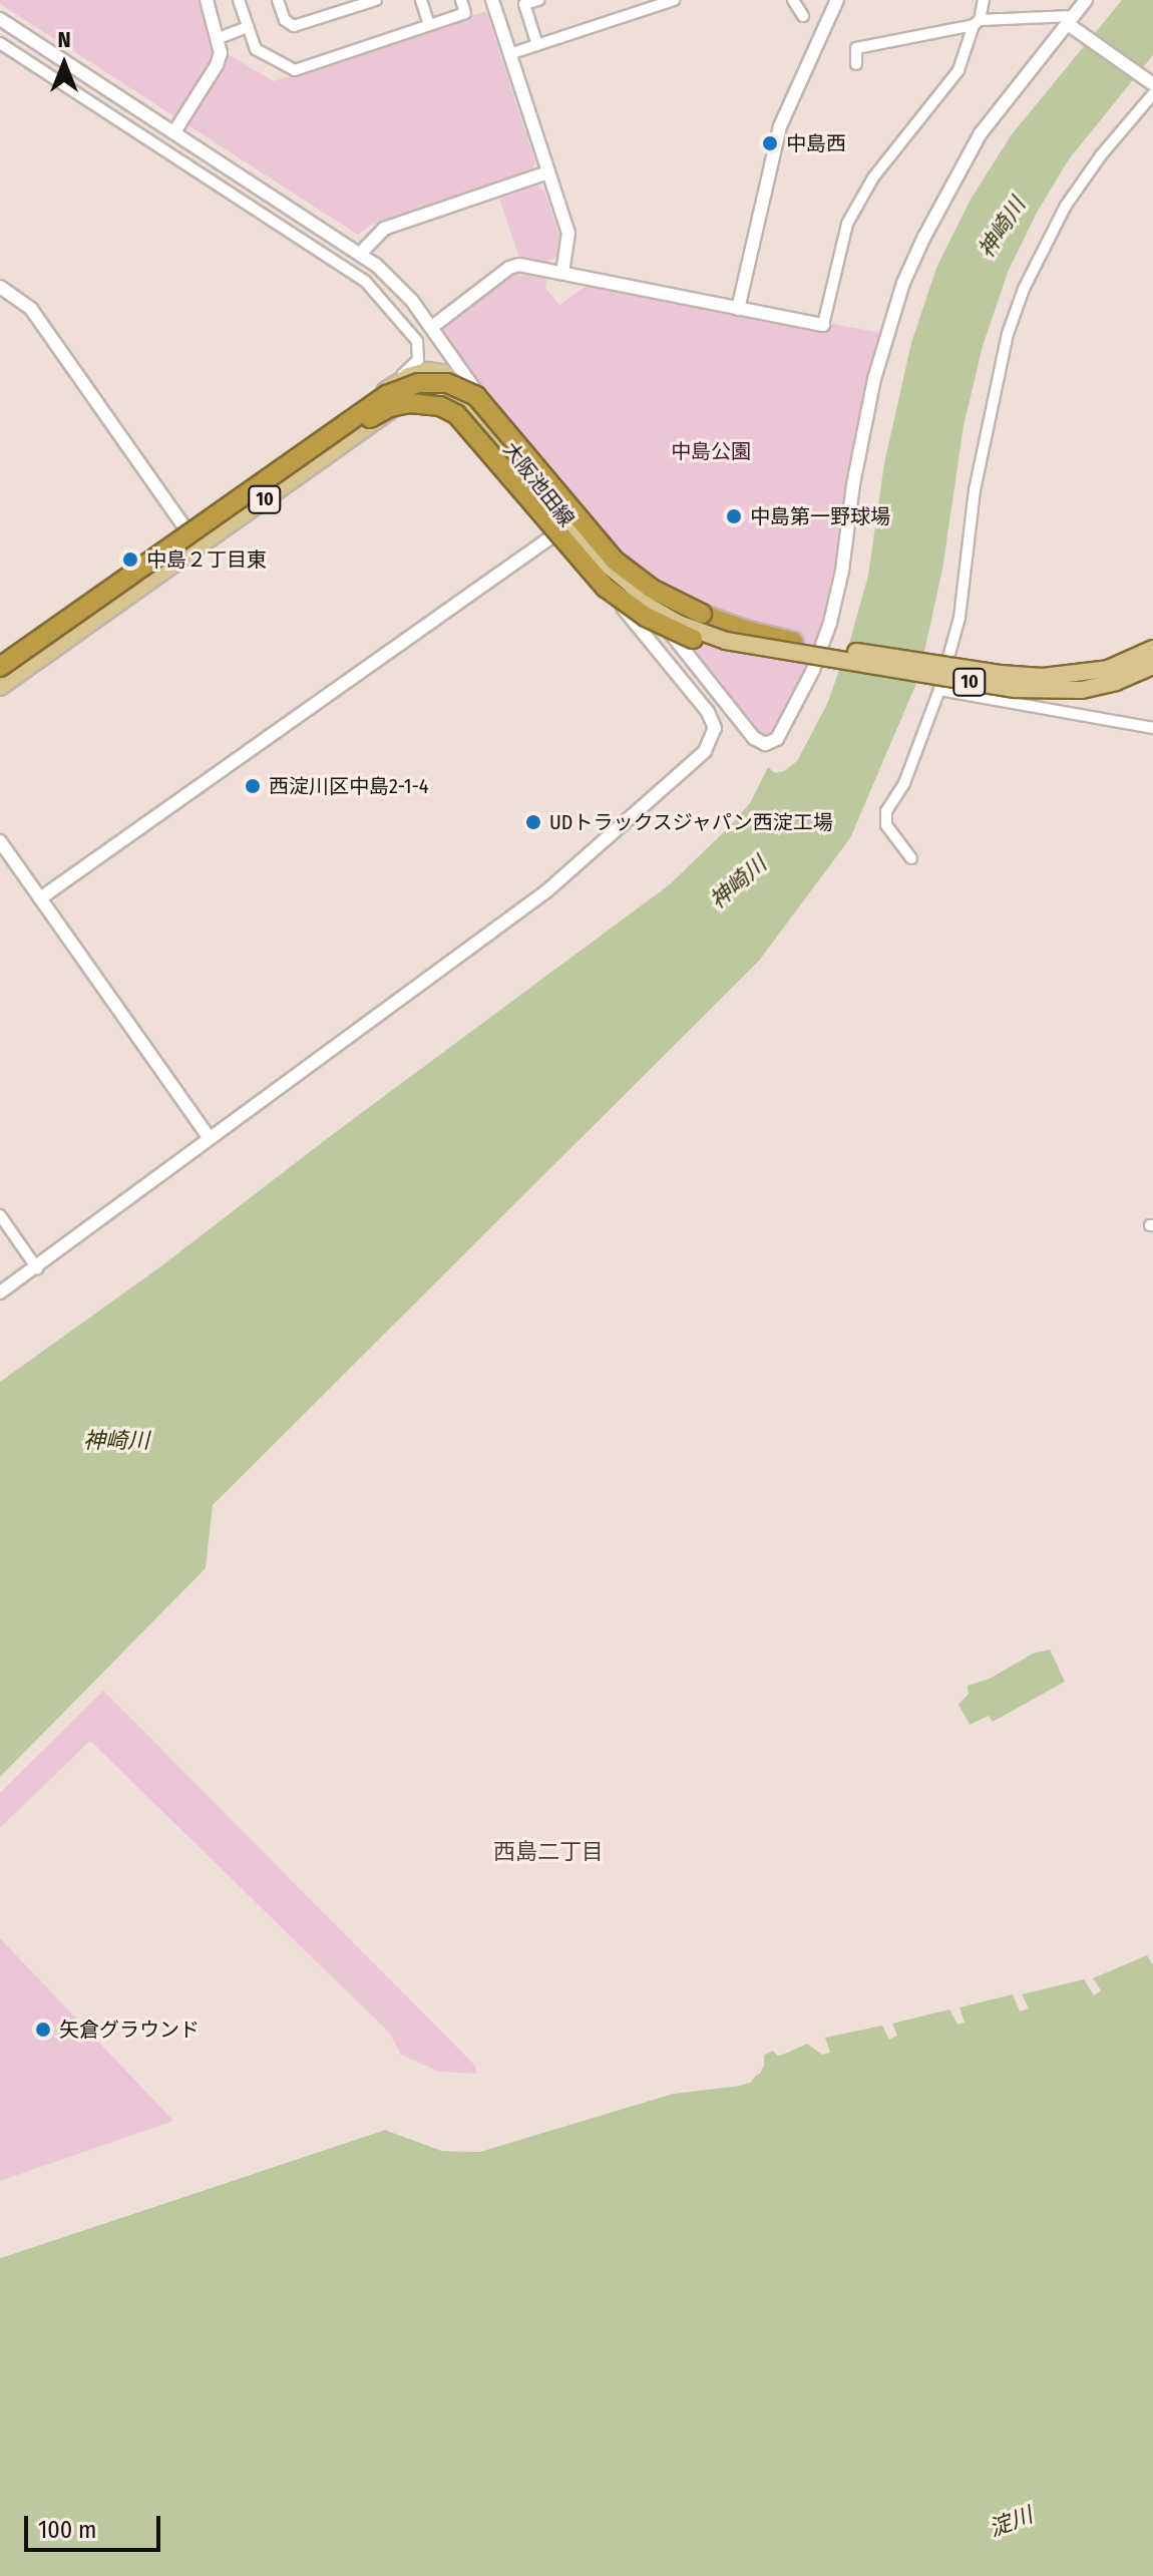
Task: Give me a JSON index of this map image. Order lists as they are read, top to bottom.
{
  "streets": {
    "main road": ["大阪池田線", "10"]
  },
  "crossings": [
    ["大阪池田線", "10"]
  ],
  "districts": ["西島二丁目"],
  "water": ["神崎川", "淀川"],
  "parks": ["中島公園"],
  "places": [
    "中島西",
    "中島第一野球場",
    "中島２丁目東",
    "西淀川区中島2-1-4",
    "UDトラックスジャパン西淀工場",
    "矢倉グラウンド"
  ],
  "scale_bar": "100 m",
  "north": "top"
}
